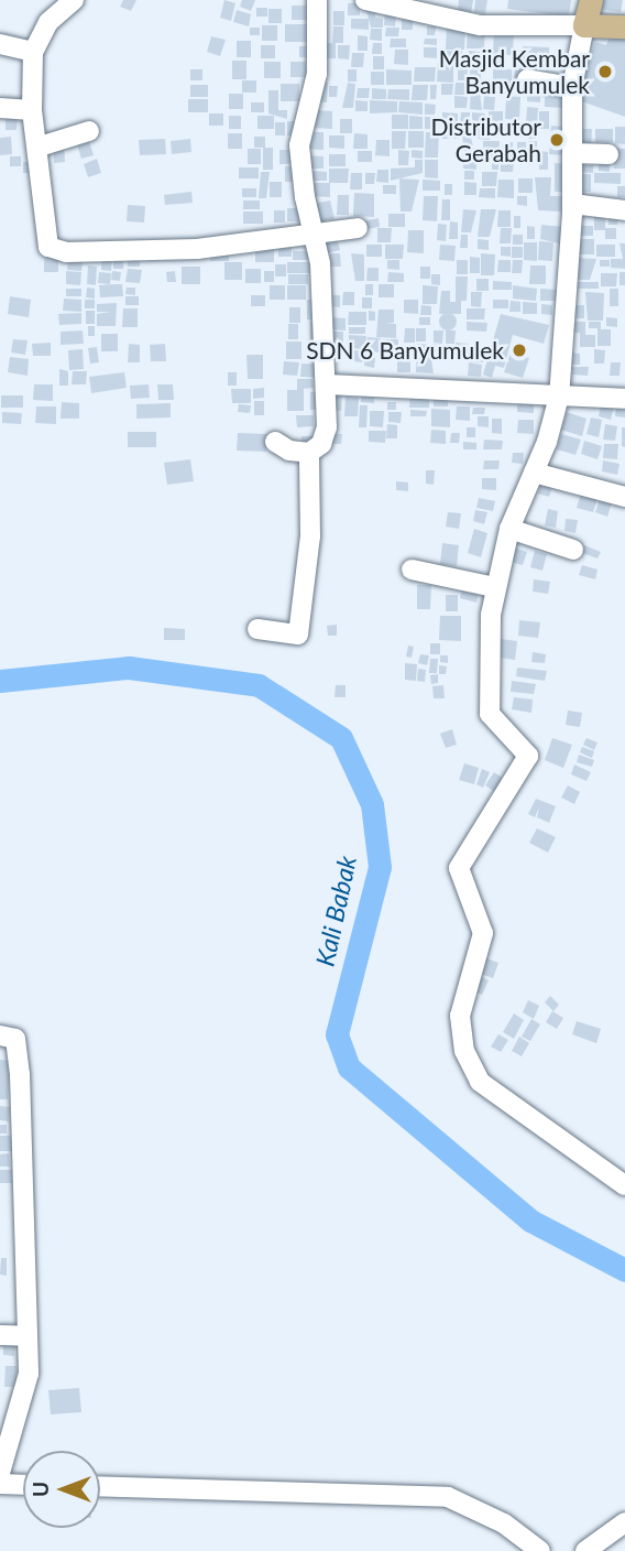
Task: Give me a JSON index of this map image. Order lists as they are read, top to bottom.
{
  "water": ["Kali Babak"],
  "places": ["Masjid Kembar Banyumulek", "Distributor Gerabah", "SDN 6 Banyumulek"],
  "north": "left"
}
